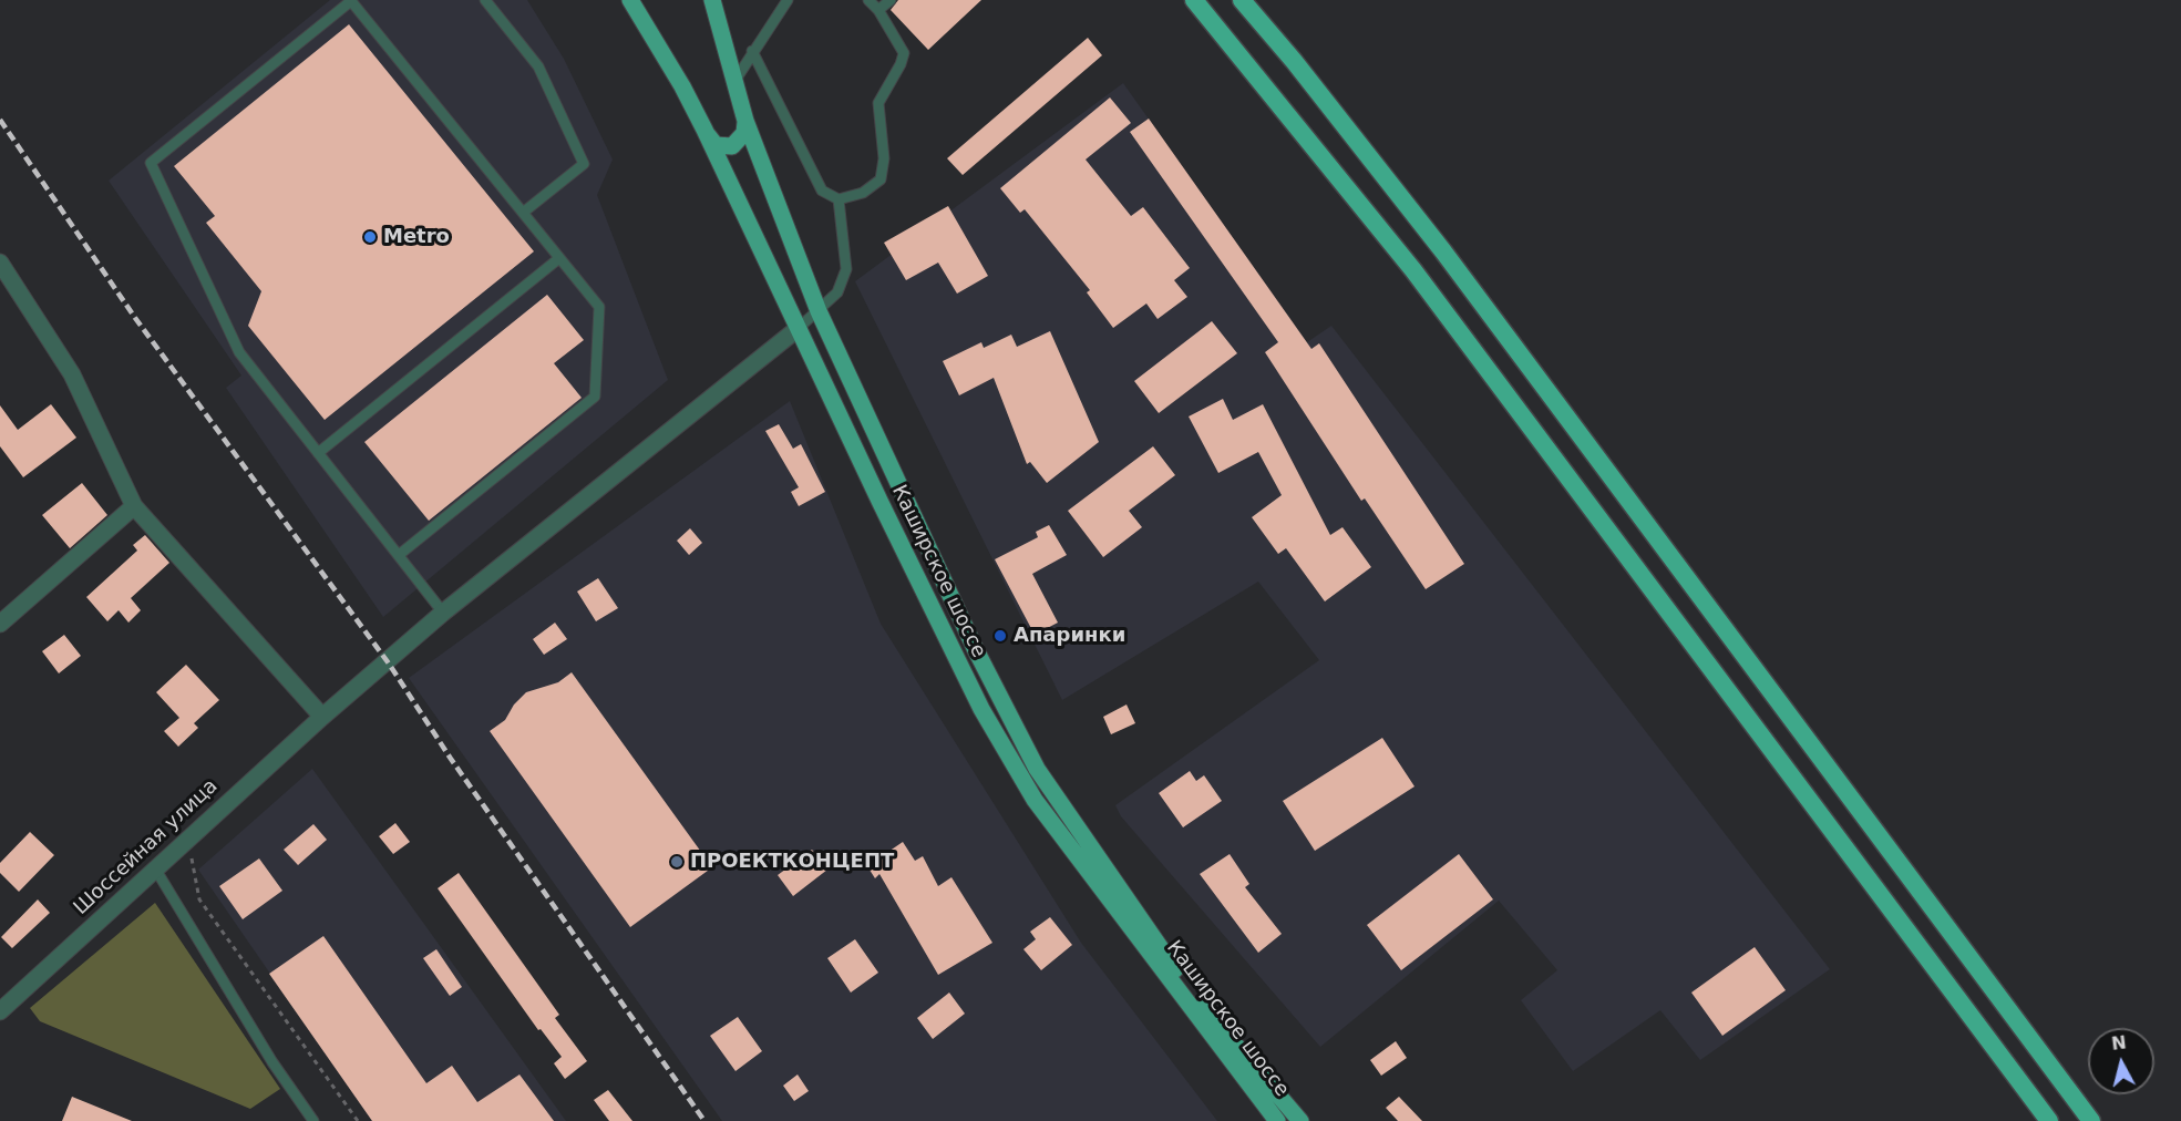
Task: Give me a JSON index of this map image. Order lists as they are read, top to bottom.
{
  "streets": {
    "main road": ["Каширское шоссе"],
    "street": ["Шоссейная улица"]
  },
  "crossings": [
    ["Каширское шоссе", "Шоссейная улица"]
  ],
  "places": ["Metro", "Апаринки", "ПРОЕКТКОНЦЕПТ"],
  "north": "top"
}
